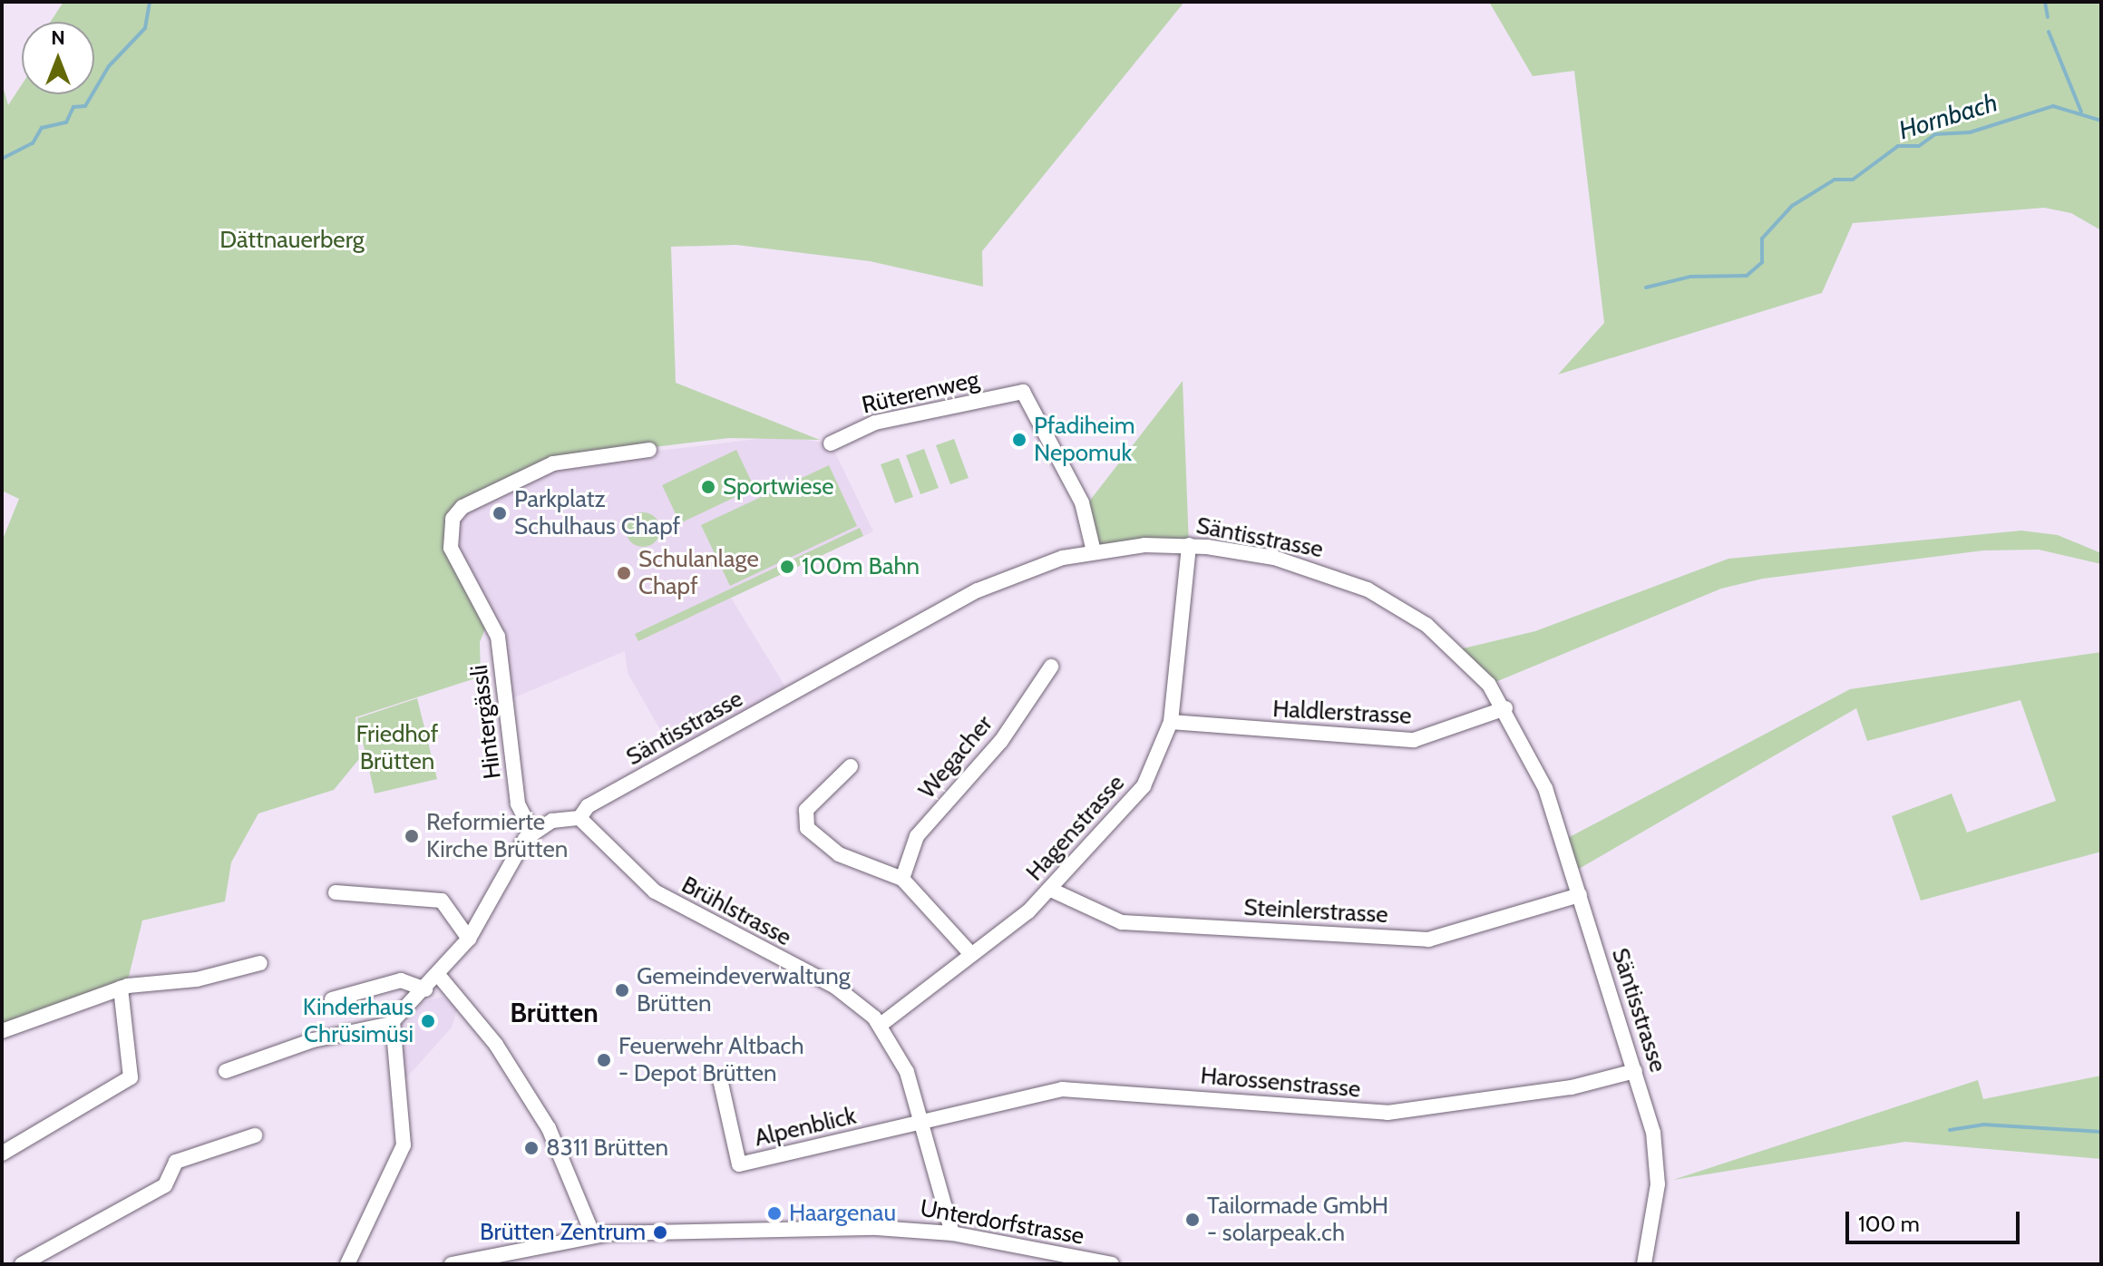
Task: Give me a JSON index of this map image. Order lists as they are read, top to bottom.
{
  "streets": {
    "street": [
      "Rüterenweg",
      "Säntisstrasse",
      "Haldlerstrasse",
      "Hintergässli",
      "Wegacher",
      "Hagenstrasse",
      "Brühlstrasse",
      "Steinlerstrasse",
      "Harossenstrasse",
      "Alpenblick",
      "Unterdorfstrasse"
    ]
  },
  "crossings": [
    ["Rüterenweg", "Säntisstrasse"],
    ["Säntisstrasse", "Haldlerstrasse"],
    ["Säntisstrasse", "Hintergässli"],
    ["Säntisstrasse", "Hagenstrasse"],
    ["Säntisstrasse", "Brühlstrasse"],
    ["Säntisstrasse", "Steinlerstrasse"],
    ["Säntisstrasse", "Harossenstrasse"],
    ["Haldlerstrasse", "Hagenstrasse"],
    ["Hagenstrasse", "Brühlstrasse"],
    ["Hagenstrasse", "Steinlerstrasse"],
    ["Brühlstrasse", "Harossenstrasse"],
    ["Brühlstrasse", "Alpenblick"],
    ["Brühlstrasse", "Unterdorfstrasse"],
    ["Harossenstrasse", "Alpenblick"]
  ],
  "districts": ["Brütten"],
  "water": ["Hornbach"],
  "parks": ["Dättnauerberg", "Friedhof Brütten"],
  "places": [
    "Pfadiheim Nepomuk",
    "Sportwiese",
    "Parkplatz Schulhaus Chapf",
    "100m Bahn",
    "Schulanlage Chapf",
    "Reformierte Kirche Brütten",
    "Gemeindeverwaltung Brütten",
    "Kinderhaus Chrüsimüsi",
    "Feuerwehr Altbach - Depot Brütten",
    "8311 Brütten",
    "Haargenau",
    "Tailormade GmbH - solarpeak.ch",
    "Brütten Zentrum"
  ],
  "scale_bar": "100 m",
  "north": "top"
}
